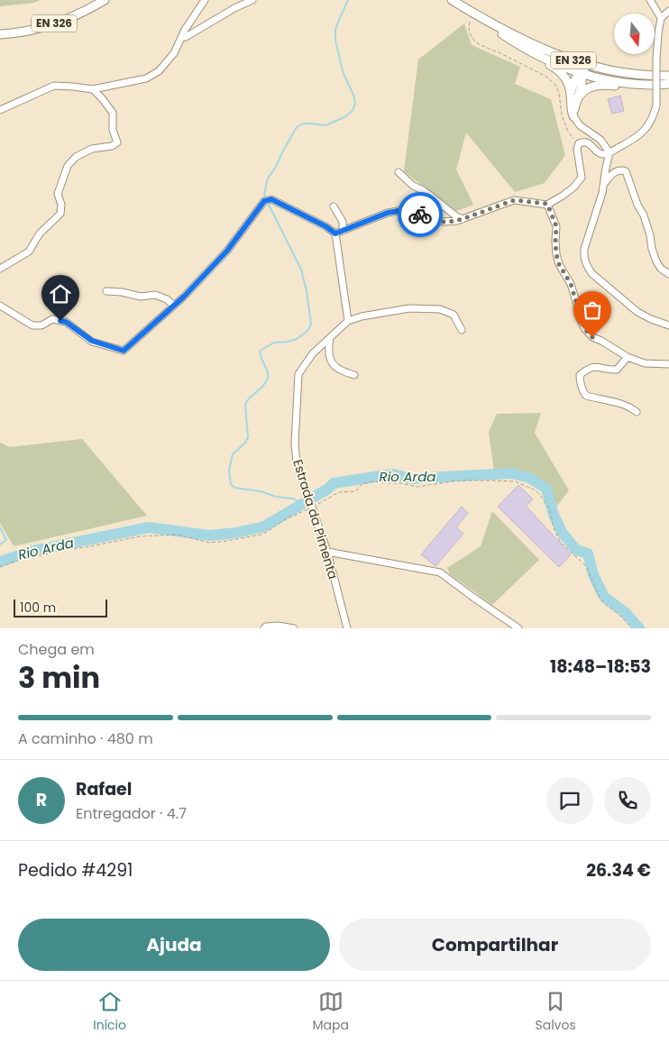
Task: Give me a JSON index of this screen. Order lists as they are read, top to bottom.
{
  "streets": {
    "main road": ["EN 326"],
    "street": ["Estrada da Pimenta"]
  },
  "water": ["Rio Arda"],
  "scale_bar": "100 m",
  "north": "bottom",
  "page": {
    "scale": "100 m",
    "heading": ["3 min", "Chega em", "18:48–18:53"],
    "panel": [
      "Rafael",
      "Entregador · 4.7",
      "Pedido #4291",
      "26.34 €"
    ],
    "bar": "A caminho · 480 m",
    "round": "R",
    "buttons": ["Ajuda", "Compartilhar"],
    "tabs": ["Início", "Mapa", "Salvos"]
  }
}
